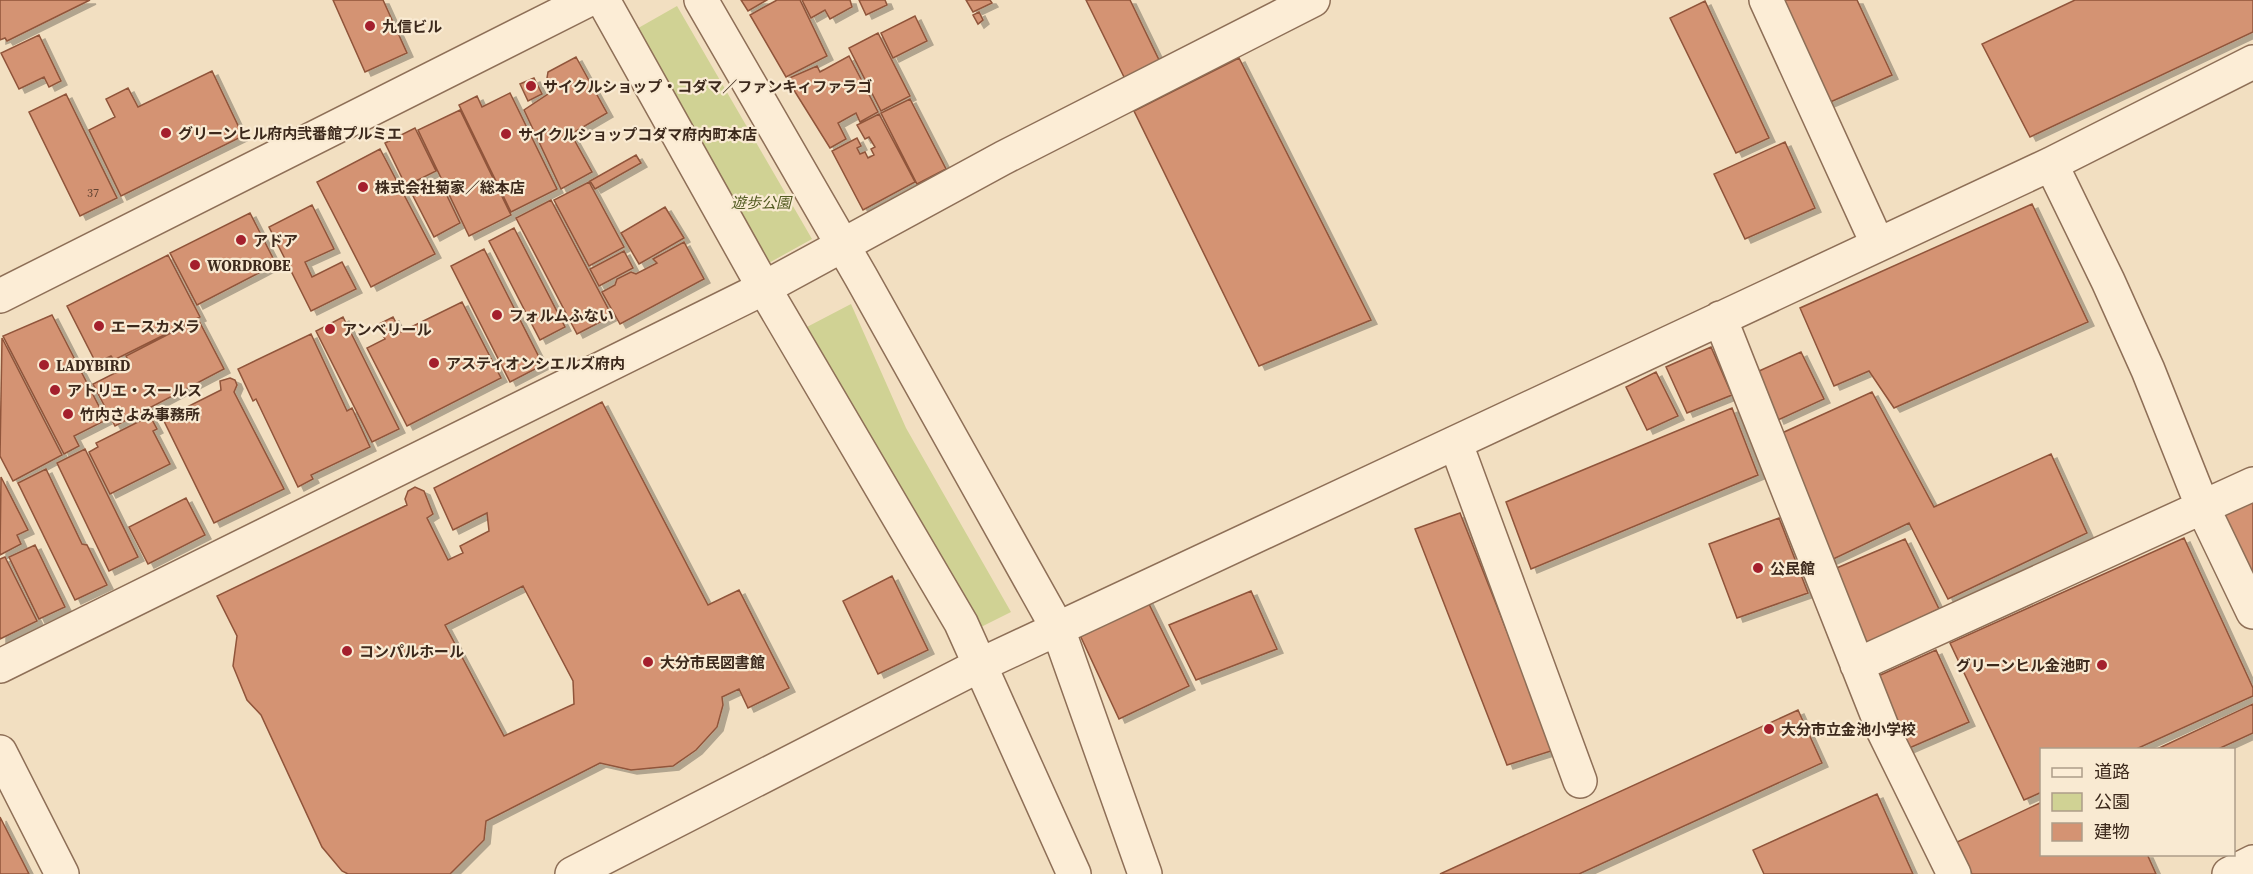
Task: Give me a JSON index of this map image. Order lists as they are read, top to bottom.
{
  "parks": ["遊歩公園"],
  "places": [
    "九信ビル",
    "サイクルショップ・コダマ／ファンキィファラゴ",
    "グリーンヒル府内弐番館プルミエ",
    "サイクルショップコダマ府内町本店",
    "株式会社菊家／総本店",
    "アドア",
    "WORDROBE",
    "フォルムふない",
    "エースカメラ",
    "アンベリール",
    "アスティオンシエルズ府内",
    "LADYBIRD",
    "アトリエ・スールス",
    "竹内さよみ事務所",
    "公民館",
    "コンパルホール",
    "大分市民図書館",
    "グリーンヒル金池町",
    "大分市立金池小学校"
  ],
  "house_numbers": ["37"],
  "legend": ["道路", "公園", "建物"]
}
